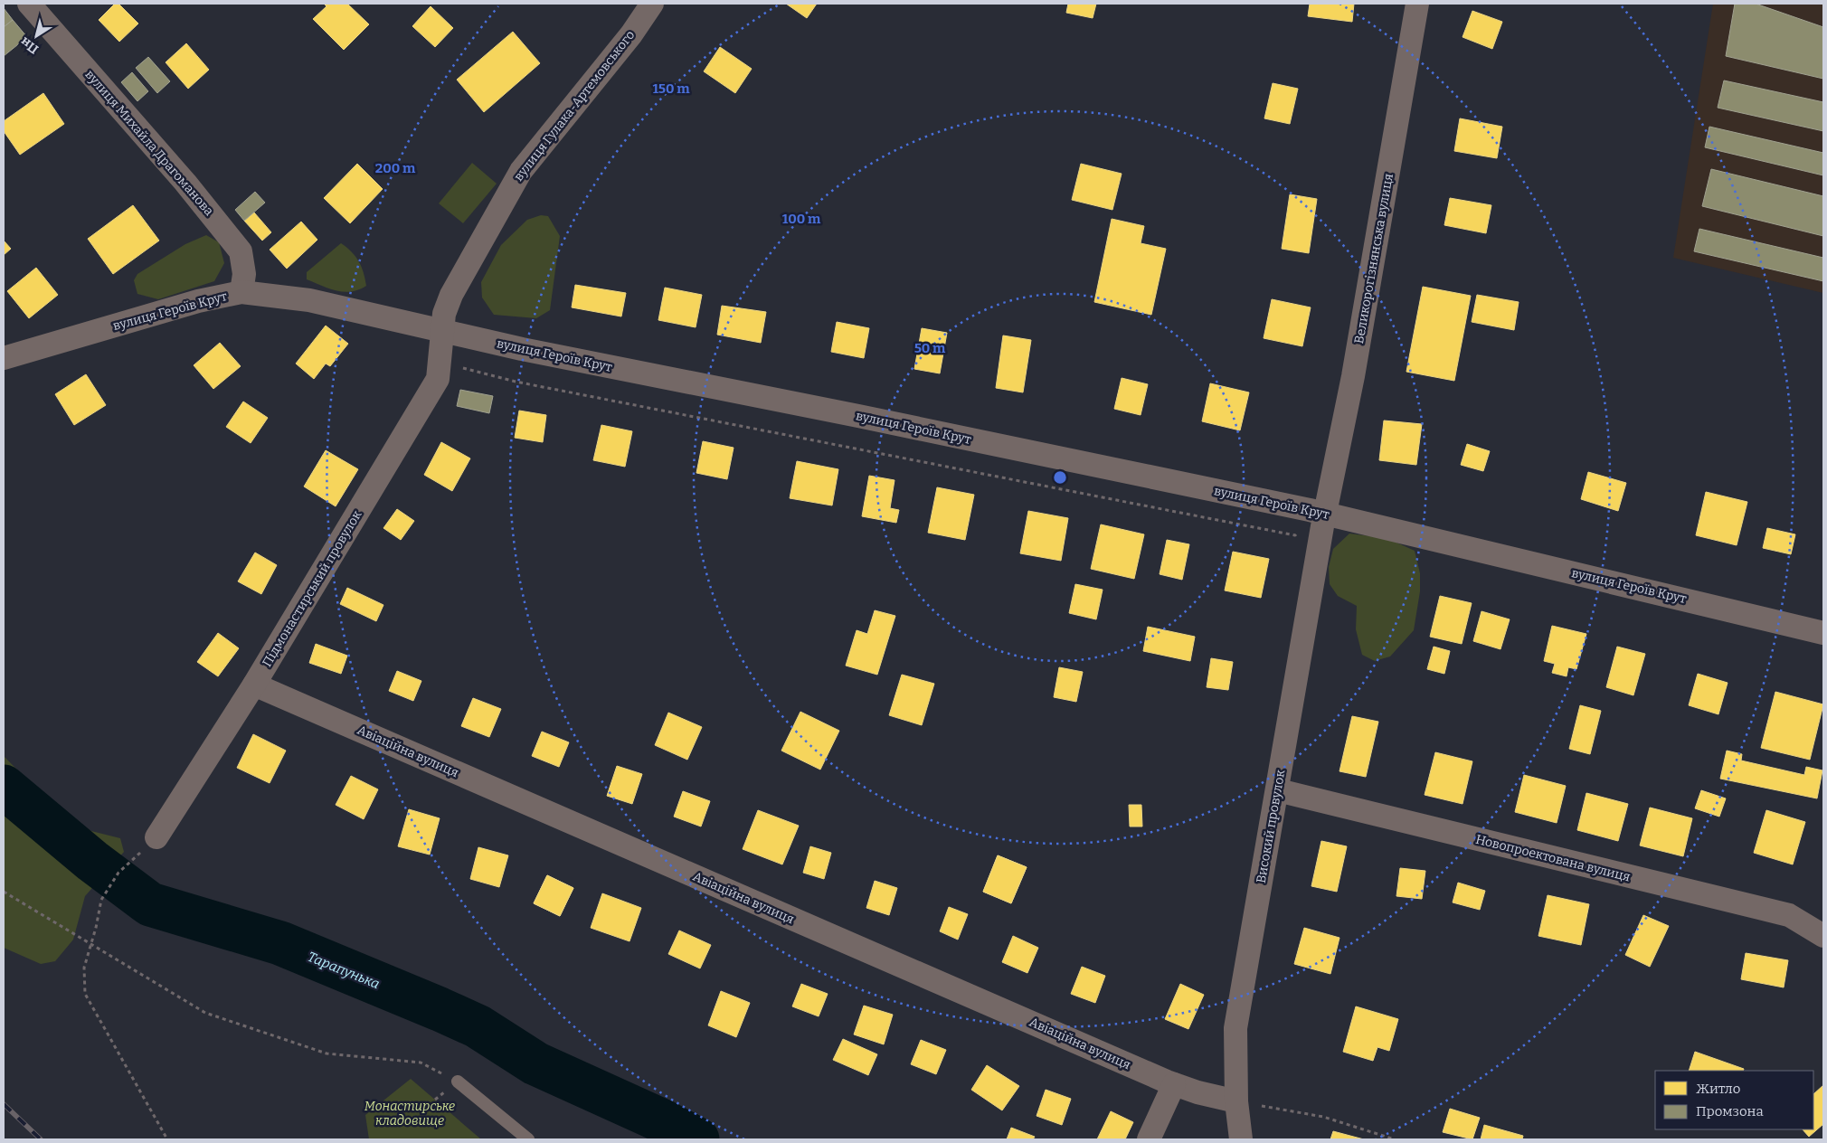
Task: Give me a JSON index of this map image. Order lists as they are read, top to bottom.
{
  "streets": {
    "street": [
      "вулиця Гулака-Артемовського",
      "вулиця Михайла Драгоманова",
      "Великорогізнянська вулиця",
      "вулиця Героїв Крут",
      "Підмонастирський провулок",
      "Авіаційна вулиця",
      "Високий провулок",
      "Новопроектована вулиця"
    ]
  },
  "crossings": [
    ["вулиця Гулака-Артемовського", "вулиця Героїв Крут"],
    ["вулиця Гулака-Артемовського", "Підмонастирський провулок"],
    ["вулиця Михайла Драгоманова", "вулиця Героїв Крут"],
    ["Великорогізнянська вулиця", "вулиця Героїв Крут"],
    ["Великорогізнянська вулиця", "Високий провулок"],
    ["вулиця Героїв Крут", "Підмонастирський провулок"],
    ["вулиця Героїв Крут", "Високий провулок"],
    ["Підмонастирський провулок", "Авіаційна вулиця"],
    ["Авіаційна вулиця", "Високий провулок"],
    ["Високий провулок", "Новопроектована вулиця"]
  ],
  "water": ["Тарапунька"],
  "parks": ["Монастирське кладовище"],
  "legend": ["Житло", "Промзона"],
  "north": "bottom left",
  "rings": [
    "150 m",
    "200 m",
    "100 m",
    "50 m"
  ]
}
